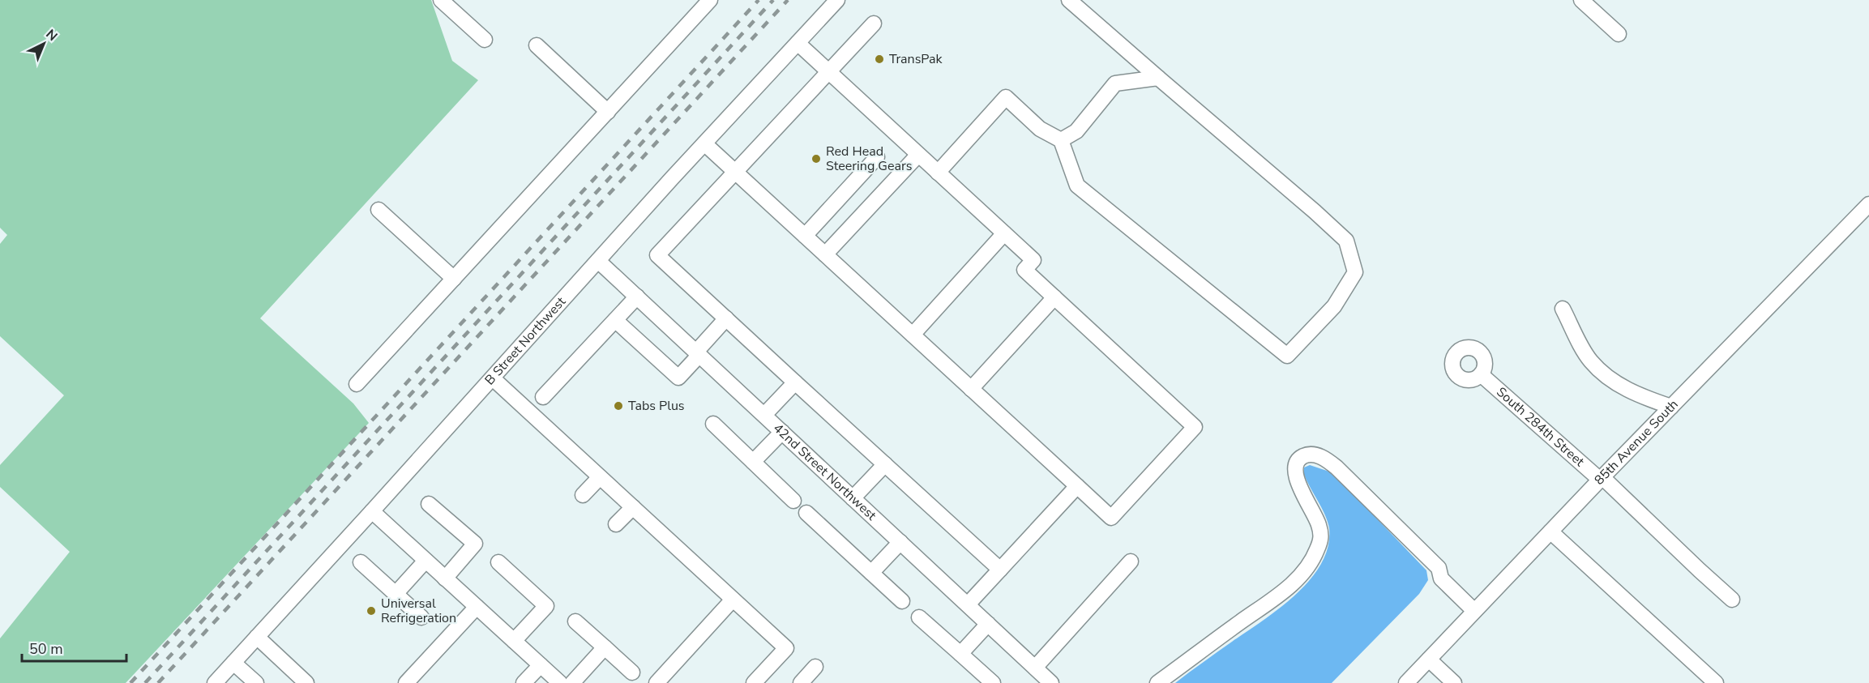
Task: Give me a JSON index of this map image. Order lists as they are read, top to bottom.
{
  "streets": {
    "street": [
      "B Street Northwest",
      "South 284th Street",
      "85th Avenue South",
      "42nd Street Northwest"
    ]
  },
  "crossings": [
    ["B Street Northwest", "42nd Street Northwest"],
    ["South 284th Street", "85th Avenue South"]
  ],
  "places": [
    "TransPak",
    "Red Head Steering Gears",
    "Tabs Plus",
    "Universal Refrigeration"
  ],
  "scale_bar": "50 m",
  "north": "top right"
}
